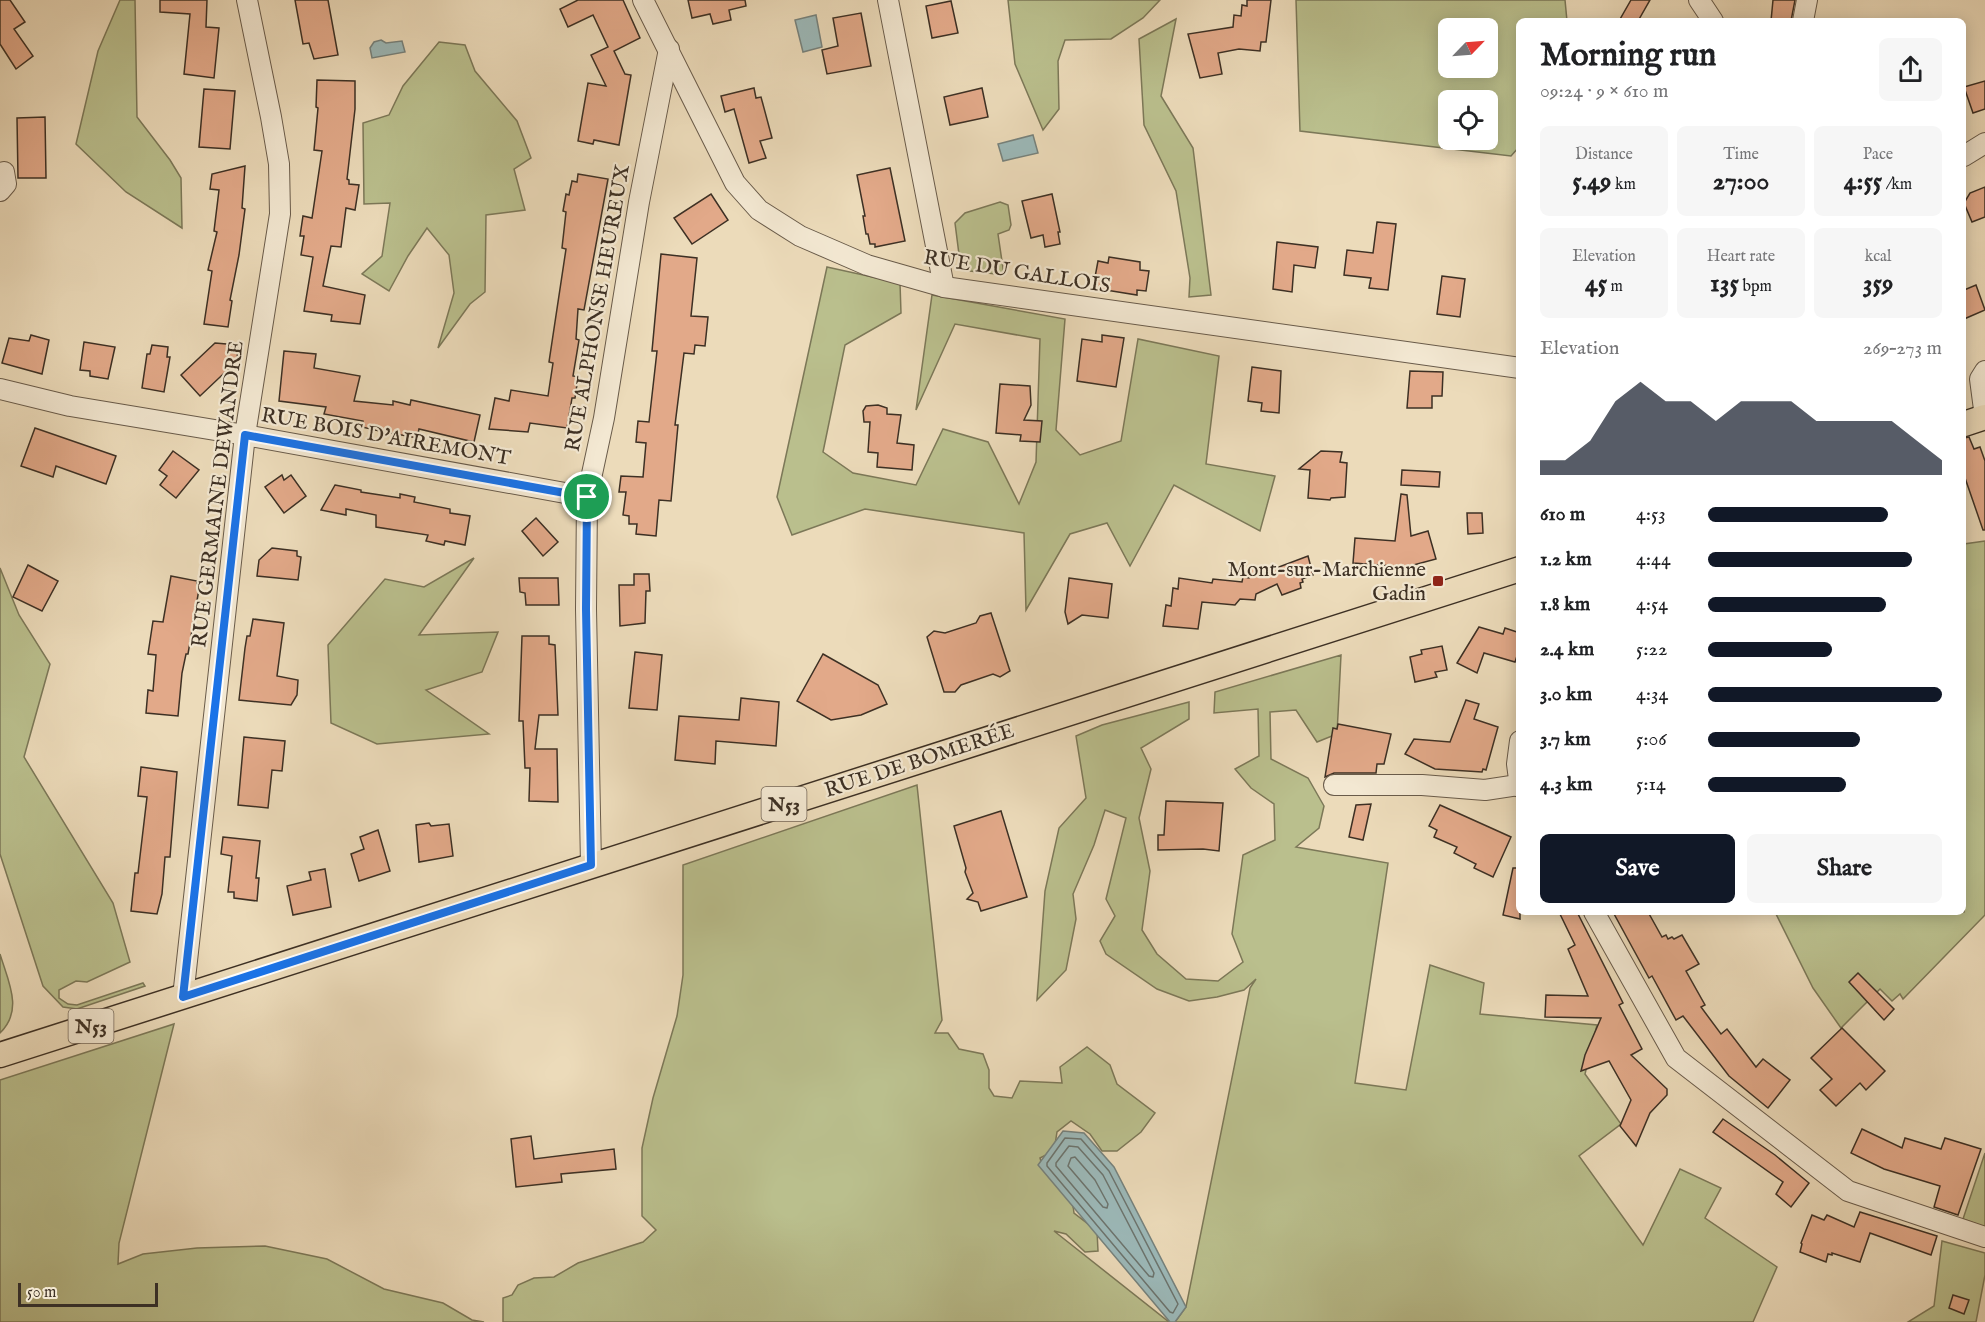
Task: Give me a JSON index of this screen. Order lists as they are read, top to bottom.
{
  "streets": {
    "main road": ["RUE DE BOMERÉE", "N53"],
    "street": [
      "RUE DU GALLOIS",
      "RUE ALPHONSE HEUREUX",
      "RUE BOIS D'AIREMONT",
      "RUE GERMAINE DEWANDRE"
    ]
  },
  "crossings": [
    ["RUE DU GALLOIS", "RUE ALPHONSE HEUREUX"],
    ["RUE ALPHONSE HEUREUX", "RUE BOIS D'AIREMONT"],
    ["RUE ALPHONSE HEUREUX", "RUE DE BOMERÉE"],
    ["RUE BOIS D'AIREMONT", "RUE GERMAINE DEWANDRE"],
    ["RUE GERMAINE DEWANDRE", "RUE DE BOMERÉE"],
    ["RUE GERMAINE DEWANDRE", "N53"],
    ["RUE DE BOMERÉE", "N53"]
  ],
  "places": {
    "transit": ["Mont-sur-Marchienne Gadin"]
  },
  "scale_bar": "50 m",
  "north": "top right",
  "page": {
    "heading": ["Morning run", "09:24 · 9 × 610 m"],
    "stats": [
      ["Distance", "5.49 km"],
      ["Time", "27:00"],
      ["Pace", "4:55 /km"],
      ["Elevation", "45 m"],
      ["Heart rate", "135 bpm"],
      ["kcal", "359"]
    ],
    "chart": ["Elevation", "269–273 m"],
    "list": [
      {
        "name": "610 m",
        "note": "4:53"
      },
      {
        "name": "1.2 km",
        "note": "4:44"
      },
      {
        "name": "1.8 km",
        "note": "4:54"
      },
      {
        "name": "2.4 km",
        "note": "5:22"
      },
      {
        "name": "3.0 km",
        "note": "4:34"
      },
      {
        "name": "3.7 km",
        "note": "5:06"
      },
      {
        "name": "4.3 km",
        "note": "5:14"
      }
    ],
    "buttons": ["Save", "Share"],
    "scale": "50 m"
  }
}
